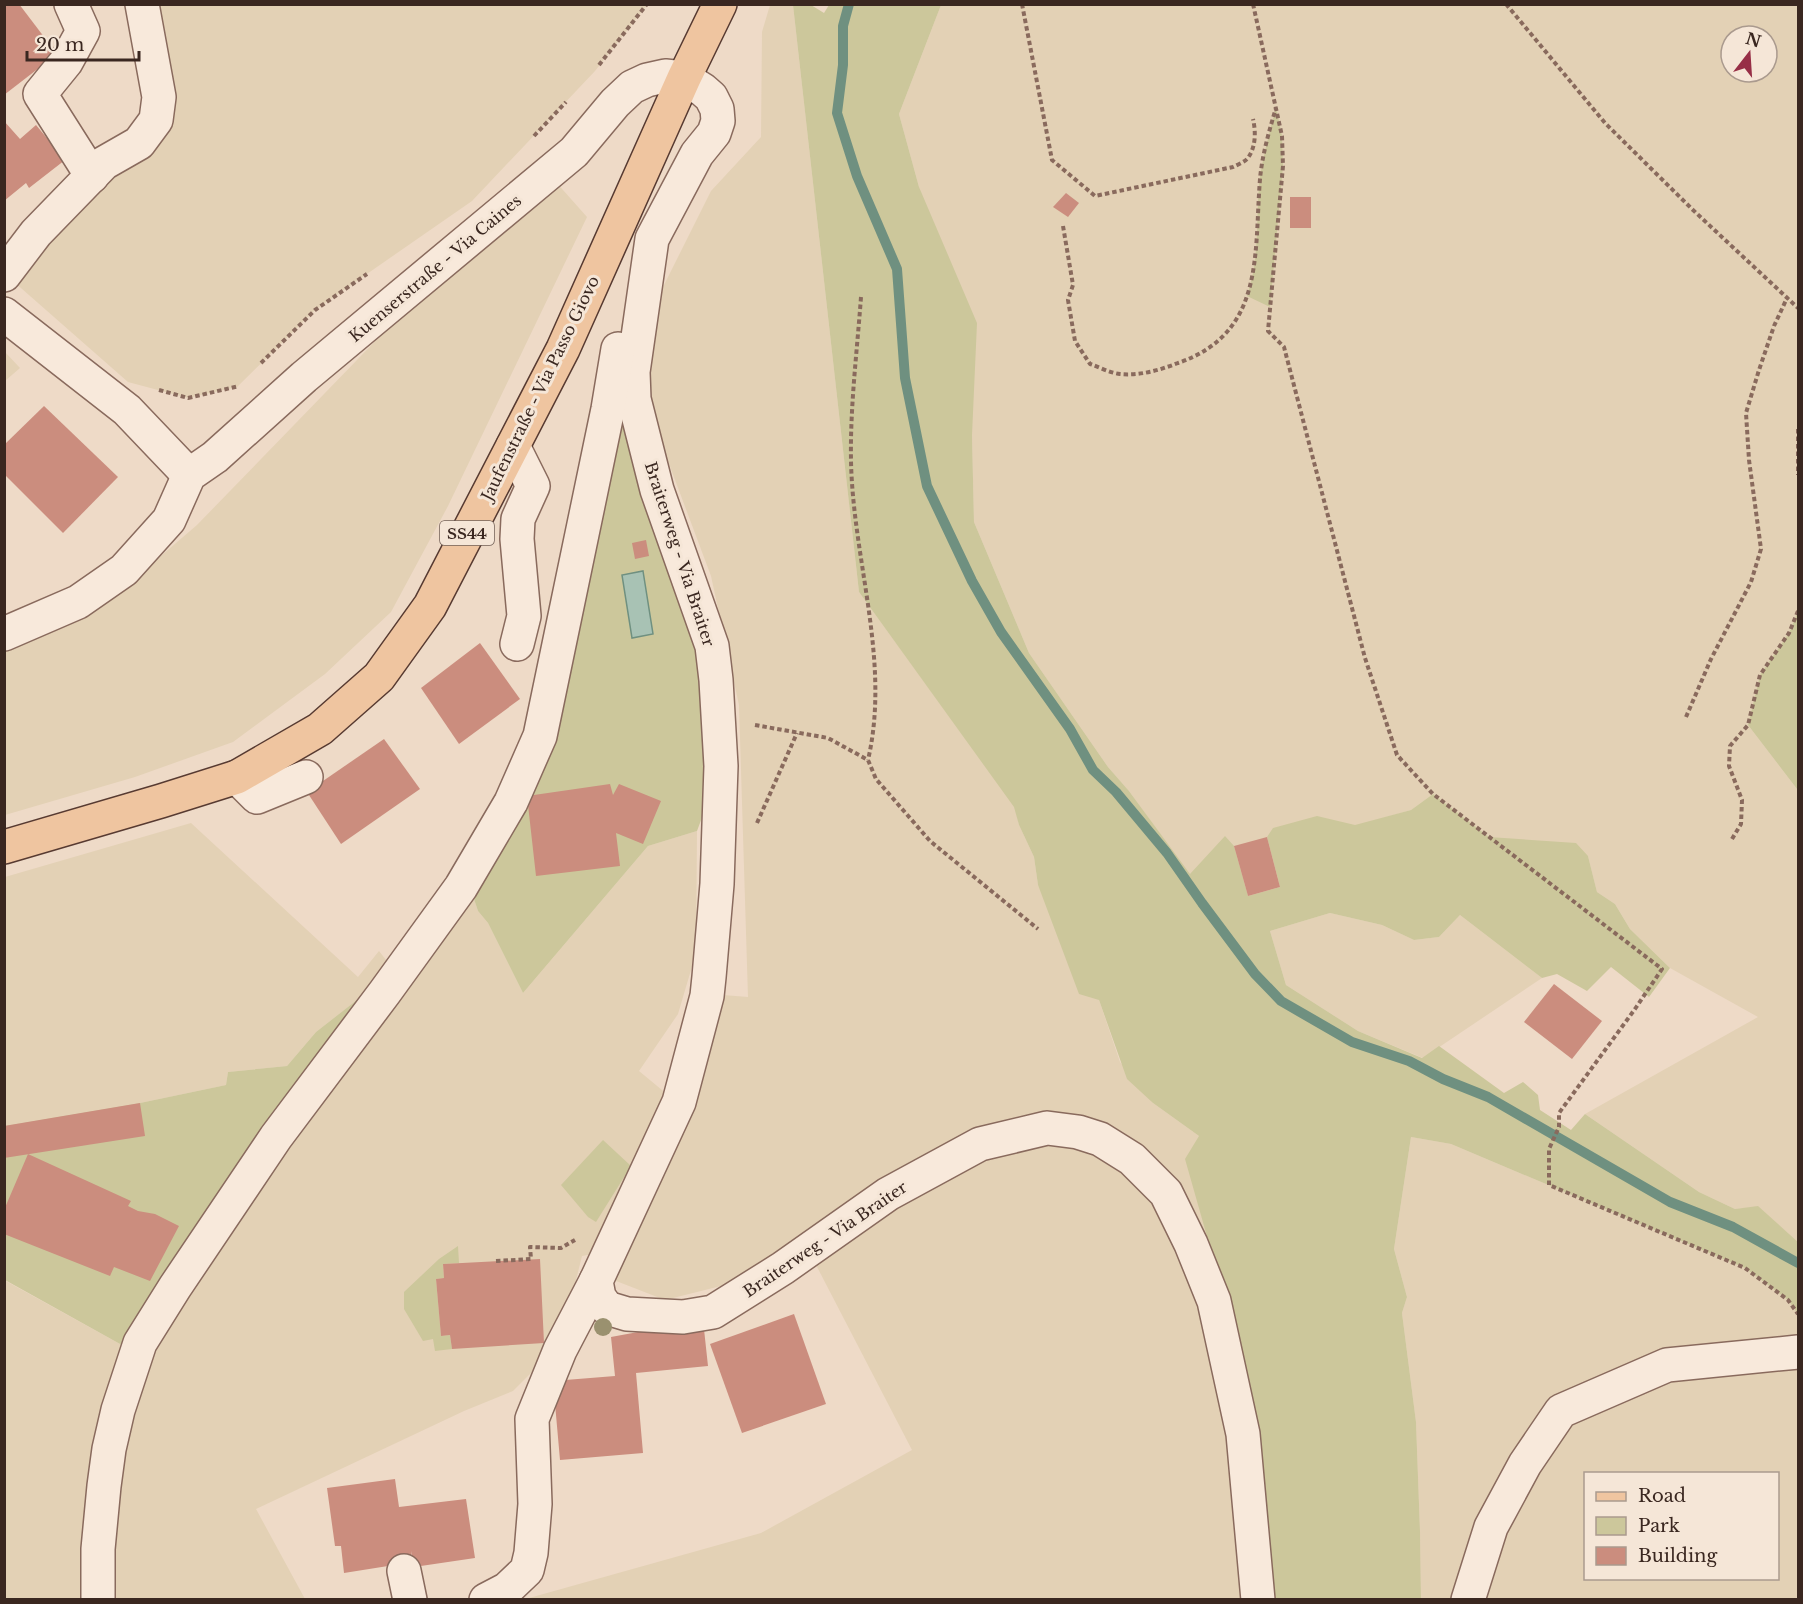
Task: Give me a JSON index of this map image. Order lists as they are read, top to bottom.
{
  "streets": {
    "main road": ["Jaufenstraße - Via Passo Giovo", "SS44"],
    "street": ["Kuenserstraße - Via Caines", "Braiterweg - Via Braiter"]
  },
  "crossings": [
    ["Kuenserstraße - Via Caines", "Jaufenstraße - Via Passo Giovo"],
    ["Kuenserstraße - Via Caines", "Braiterweg - Via Braiter"],
    ["Jaufenstraße - Via Passo Giovo", "Braiterweg - Via Braiter"]
  ],
  "legend": ["Road", "Park", "Building"],
  "scale_bar": "20 m",
  "north": "top"
}
